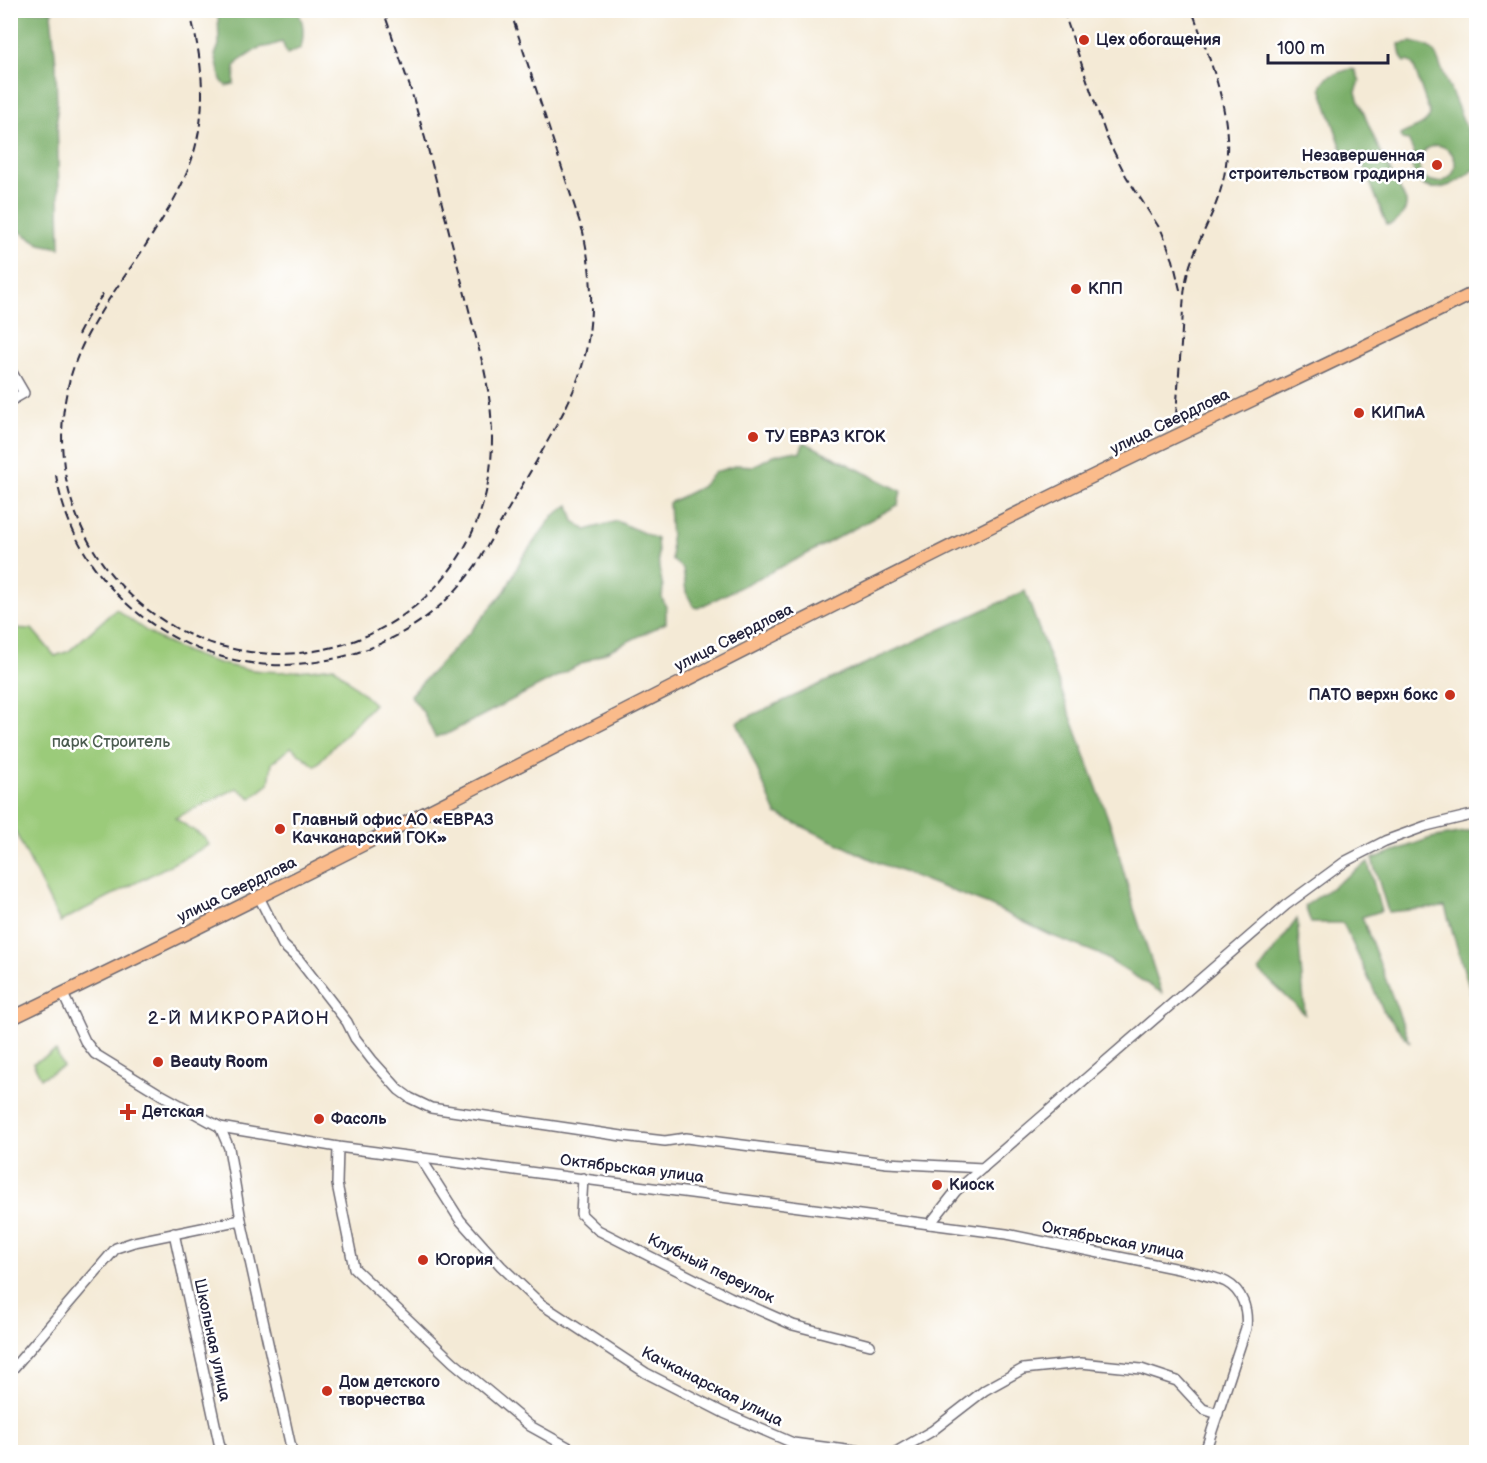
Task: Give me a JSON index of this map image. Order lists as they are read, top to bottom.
{
  "streets": {
    "main road": ["улица Свердлова"],
    "street": [
      "Октябрьская улица",
      "Клубный переулок",
      "Школьная улица",
      "Качканарская улица"
    ]
  },
  "crossings": [
    ["улица Свердлова", "Октябрьская улица"],
    ["Октябрьская улица", "Клубный переулок"],
    ["Октябрьская улица", "Качканарская улица"]
  ],
  "districts": ["2-Й МИКРОРАЙОН"],
  "parks": ["парк Строитель"],
  "places": {
    "other": [
      "Цех обогащения",
      "Незавершенная строительством градирня",
      "КПП",
      "КИПиА",
      "ТУ ЕВРАЗ КГОК",
      "ПАТО верхн бокс",
      "Главный офис АО «ЕВРАЗ Качканарский ГОК»",
      "Beauty Room",
      "Фасоль",
      "Киоск",
      "Югория",
      "Дом детского творчества"
    ],
    "health": ["Детская"]
  },
  "scale_bar": "100 m"
}
